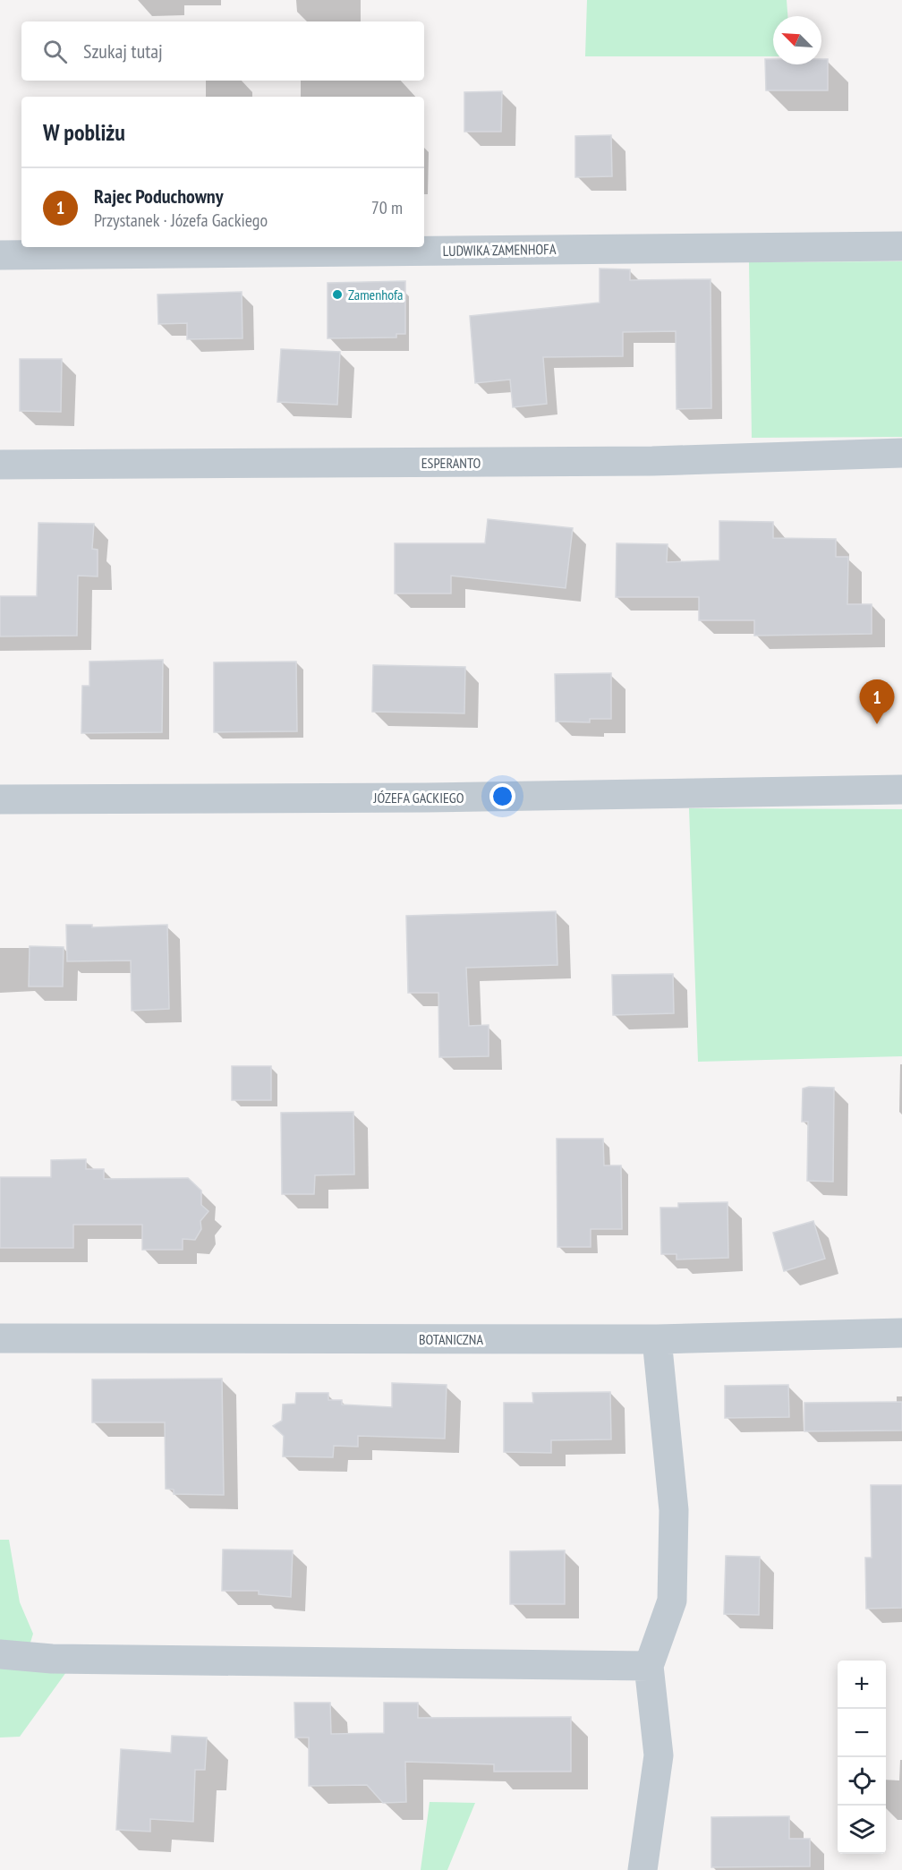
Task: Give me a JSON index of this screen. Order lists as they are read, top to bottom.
{
  "streets": {
    "street": [
      "LUDWIKA ZAMENHOFA",
      "ESPERANTO",
      "JÓZEFA GACKIEGO",
      "BOTANICZNA"
    ]
  },
  "places": ["Zamenhofa"],
  "north": "top left",
  "page": {
    "search": "Szukaj tutaj",
    "heading": "W pobliżu",
    "list": [
      {
        "mark": "1",
        "name": "Rajec Poduchowny",
        "note": "Przystanek · Józefa Gackiego",
        "value": "70 m"
      }
    ],
    "pins": "1",
    "map_buttons": ["+", "−"]
  }
}
